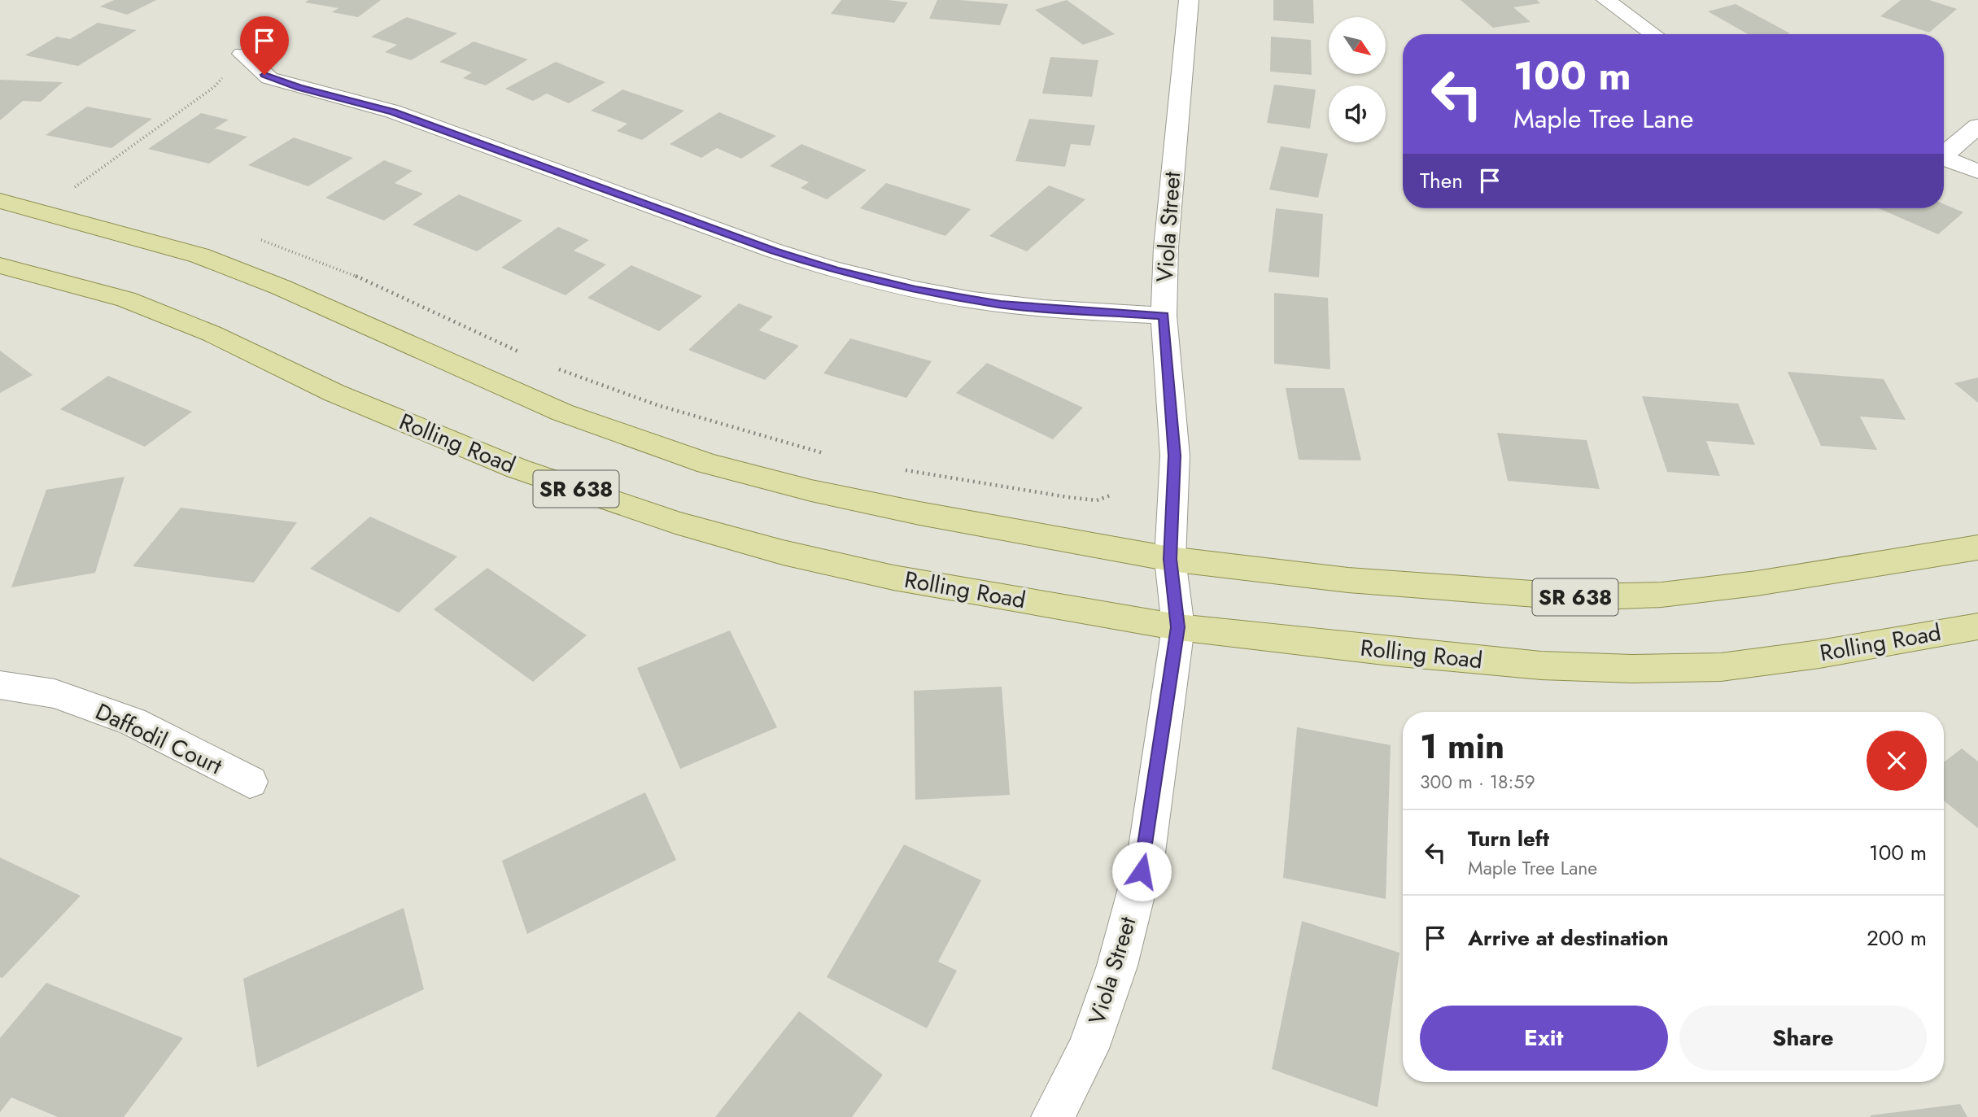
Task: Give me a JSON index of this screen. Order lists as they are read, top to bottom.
{
  "streets": {
    "main road": ["Rolling Road", "SR 638"],
    "street": ["Viola Street", "Daffodil Court"]
  },
  "crossings": [
    ["Viola Street", "Rolling Road"],
    ["Viola Street", "SR 638"]
  ],
  "north": "bottom right",
  "page": {
    "turn": ["100 m", "Maple Tree Lane"],
    "then": "Then",
    "heading": ["1 min", "300 m · 18:59"],
    "list": [
      {
        "name": "Turn left",
        "note": "Maple Tree Lane",
        "value": "100 m"
      },
      {
        "name": "Arrive at destination",
        "value": "200 m"
      }
    ],
    "buttons": ["Exit", "Share"]
  }
}
